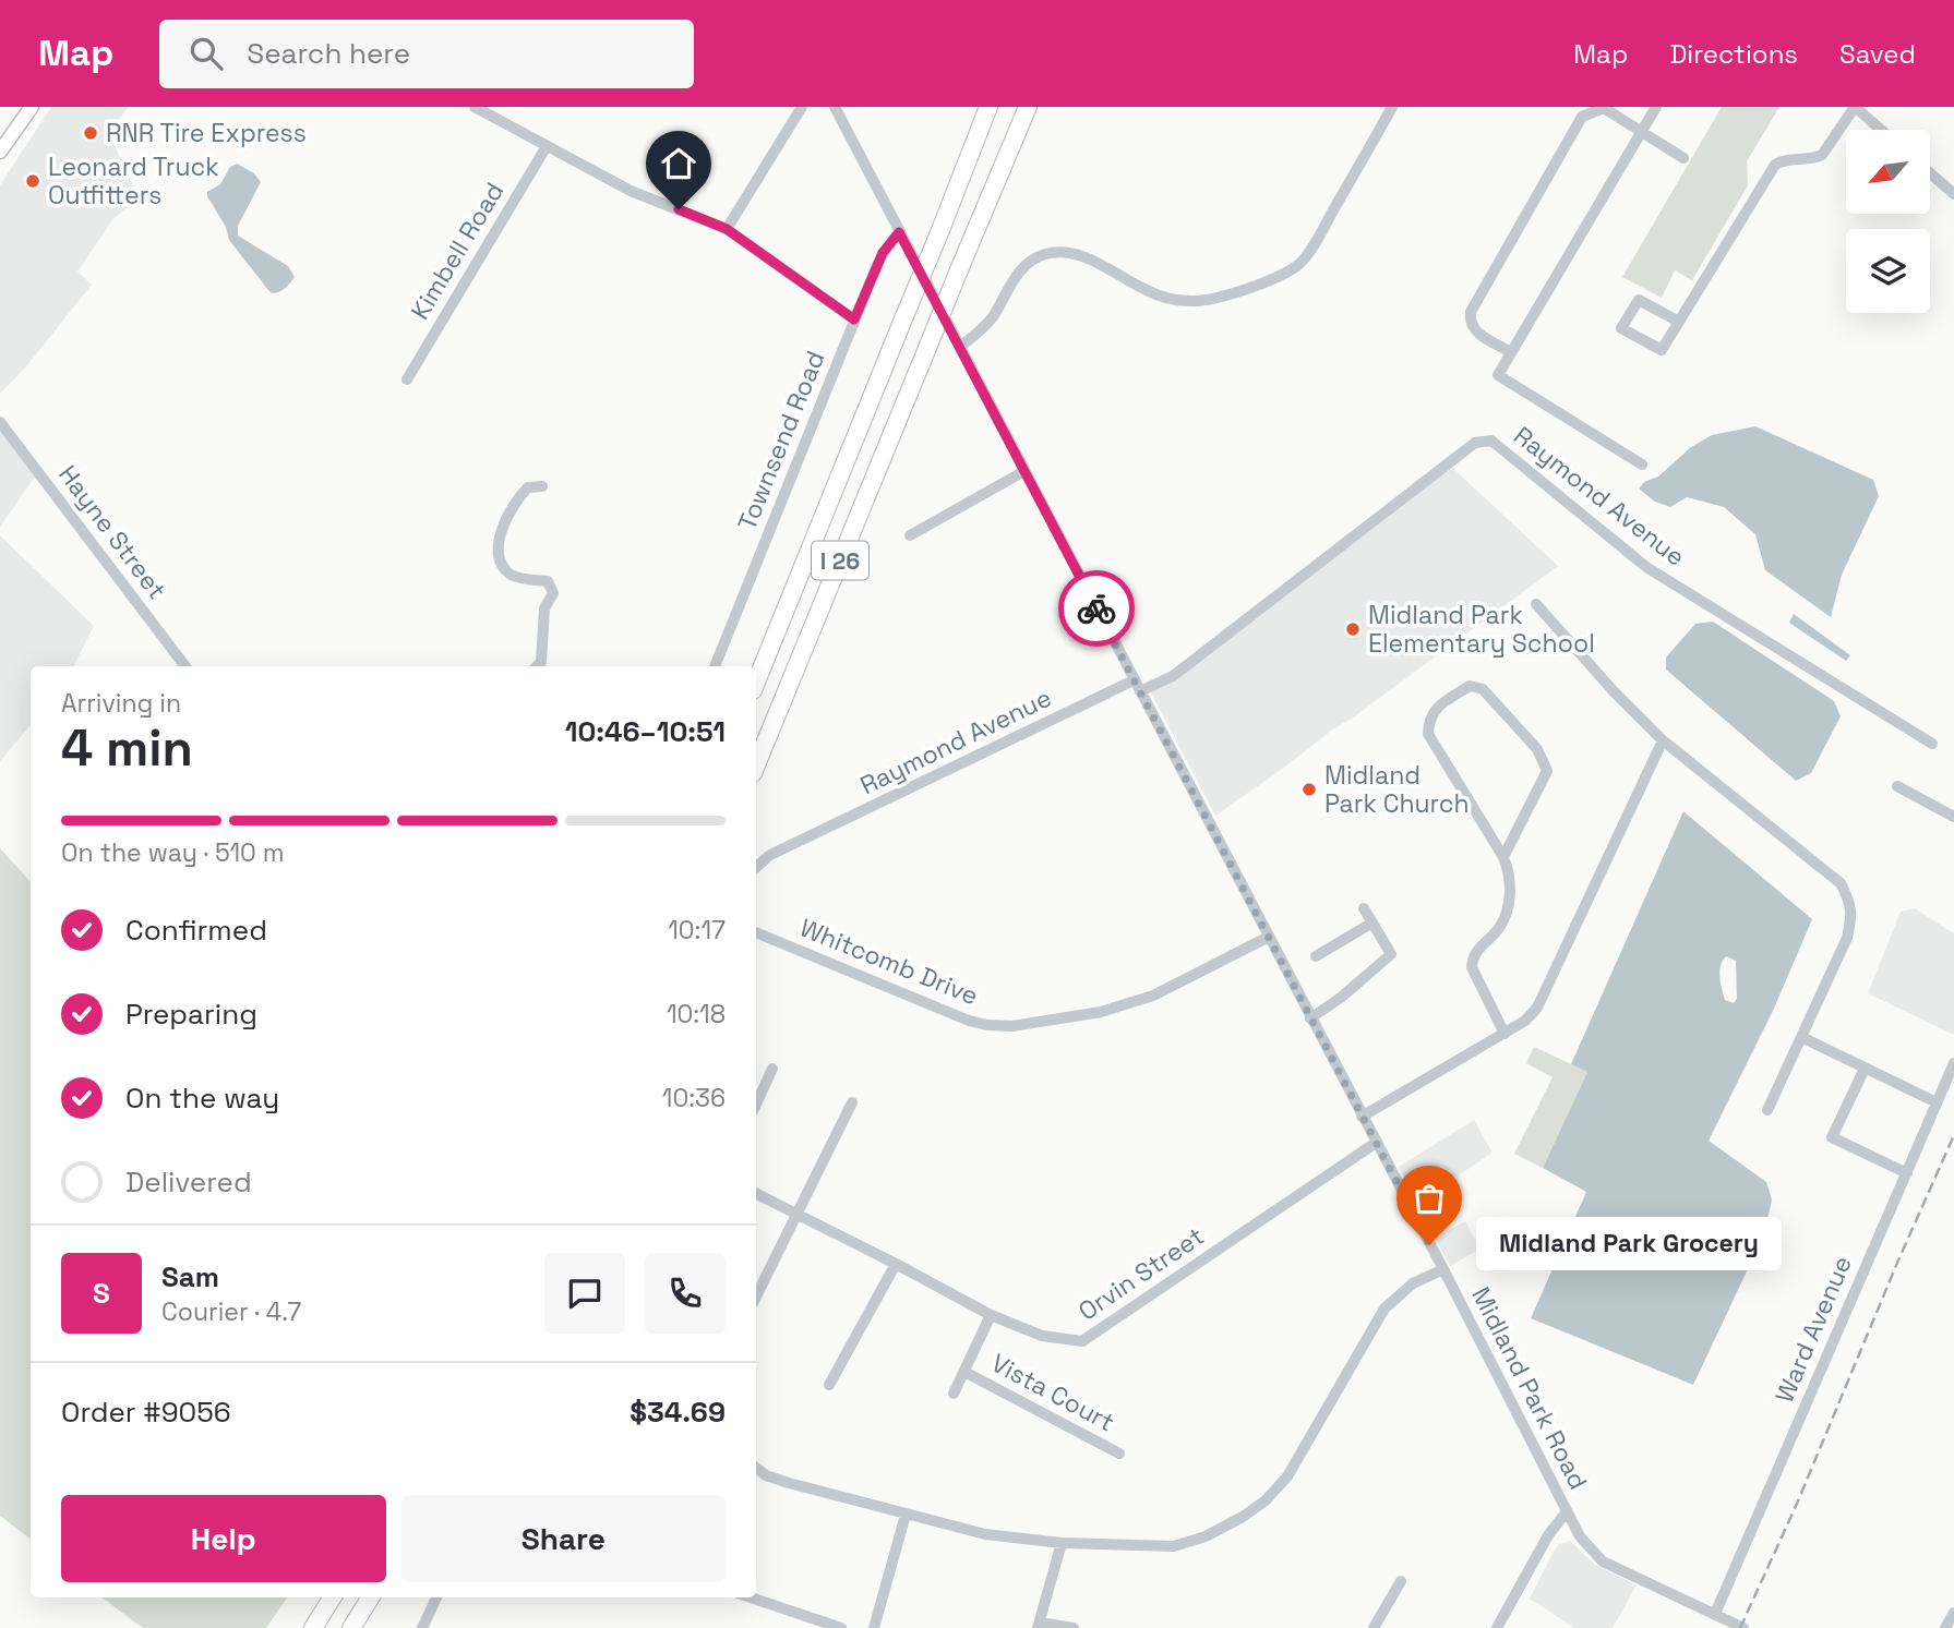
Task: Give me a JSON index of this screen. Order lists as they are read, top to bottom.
{
  "streets": {
    "highway": ["I 26"],
    "street": [
      "Kimbell Road",
      "Townsend Road",
      "Raymond Avenue",
      "Hayne Street",
      "Whitcomb Drive",
      "Orvin Street",
      "Ward Avenue",
      "Midland Park Road",
      "Vista Court"
    ]
  },
  "crossings": [
    ["Townsend Road", "Midland Park Road"],
    ["Raymond Avenue", "Midland Park Road"],
    ["Whitcomb Drive", "Midland Park Road"],
    ["Orvin Street", "Midland Park Road"],
    ["Ward Avenue", "Midland Park Road"]
  ],
  "places": [
    "RNR Tire Express",
    "Leonard Truck Outfitters",
    "Midland Park Elementary School",
    "Midland Park Church",
    "Midland Park Grocery"
  ],
  "north": "bottom left",
  "page": {
    "header": "Map",
    "search": "Search here",
    "nav": ["Map", "Directions", "Saved"],
    "heading": ["4 min", "Arriving in", "10:46–10:51"],
    "panel": [
      "Sam",
      "Courier · 4.7",
      "Order #9056",
      "$34.69"
    ],
    "bar": "On the way · 510 m",
    "list": [
      ["Confirmed", "10:17"],
      ["Preparing", "10:18"],
      ["On the way", "10:36"],
      "Delivered"
    ],
    "bubble": "Midland Park Grocery",
    "round": "S",
    "buttons": ["Help", "Share"]
  }
}
